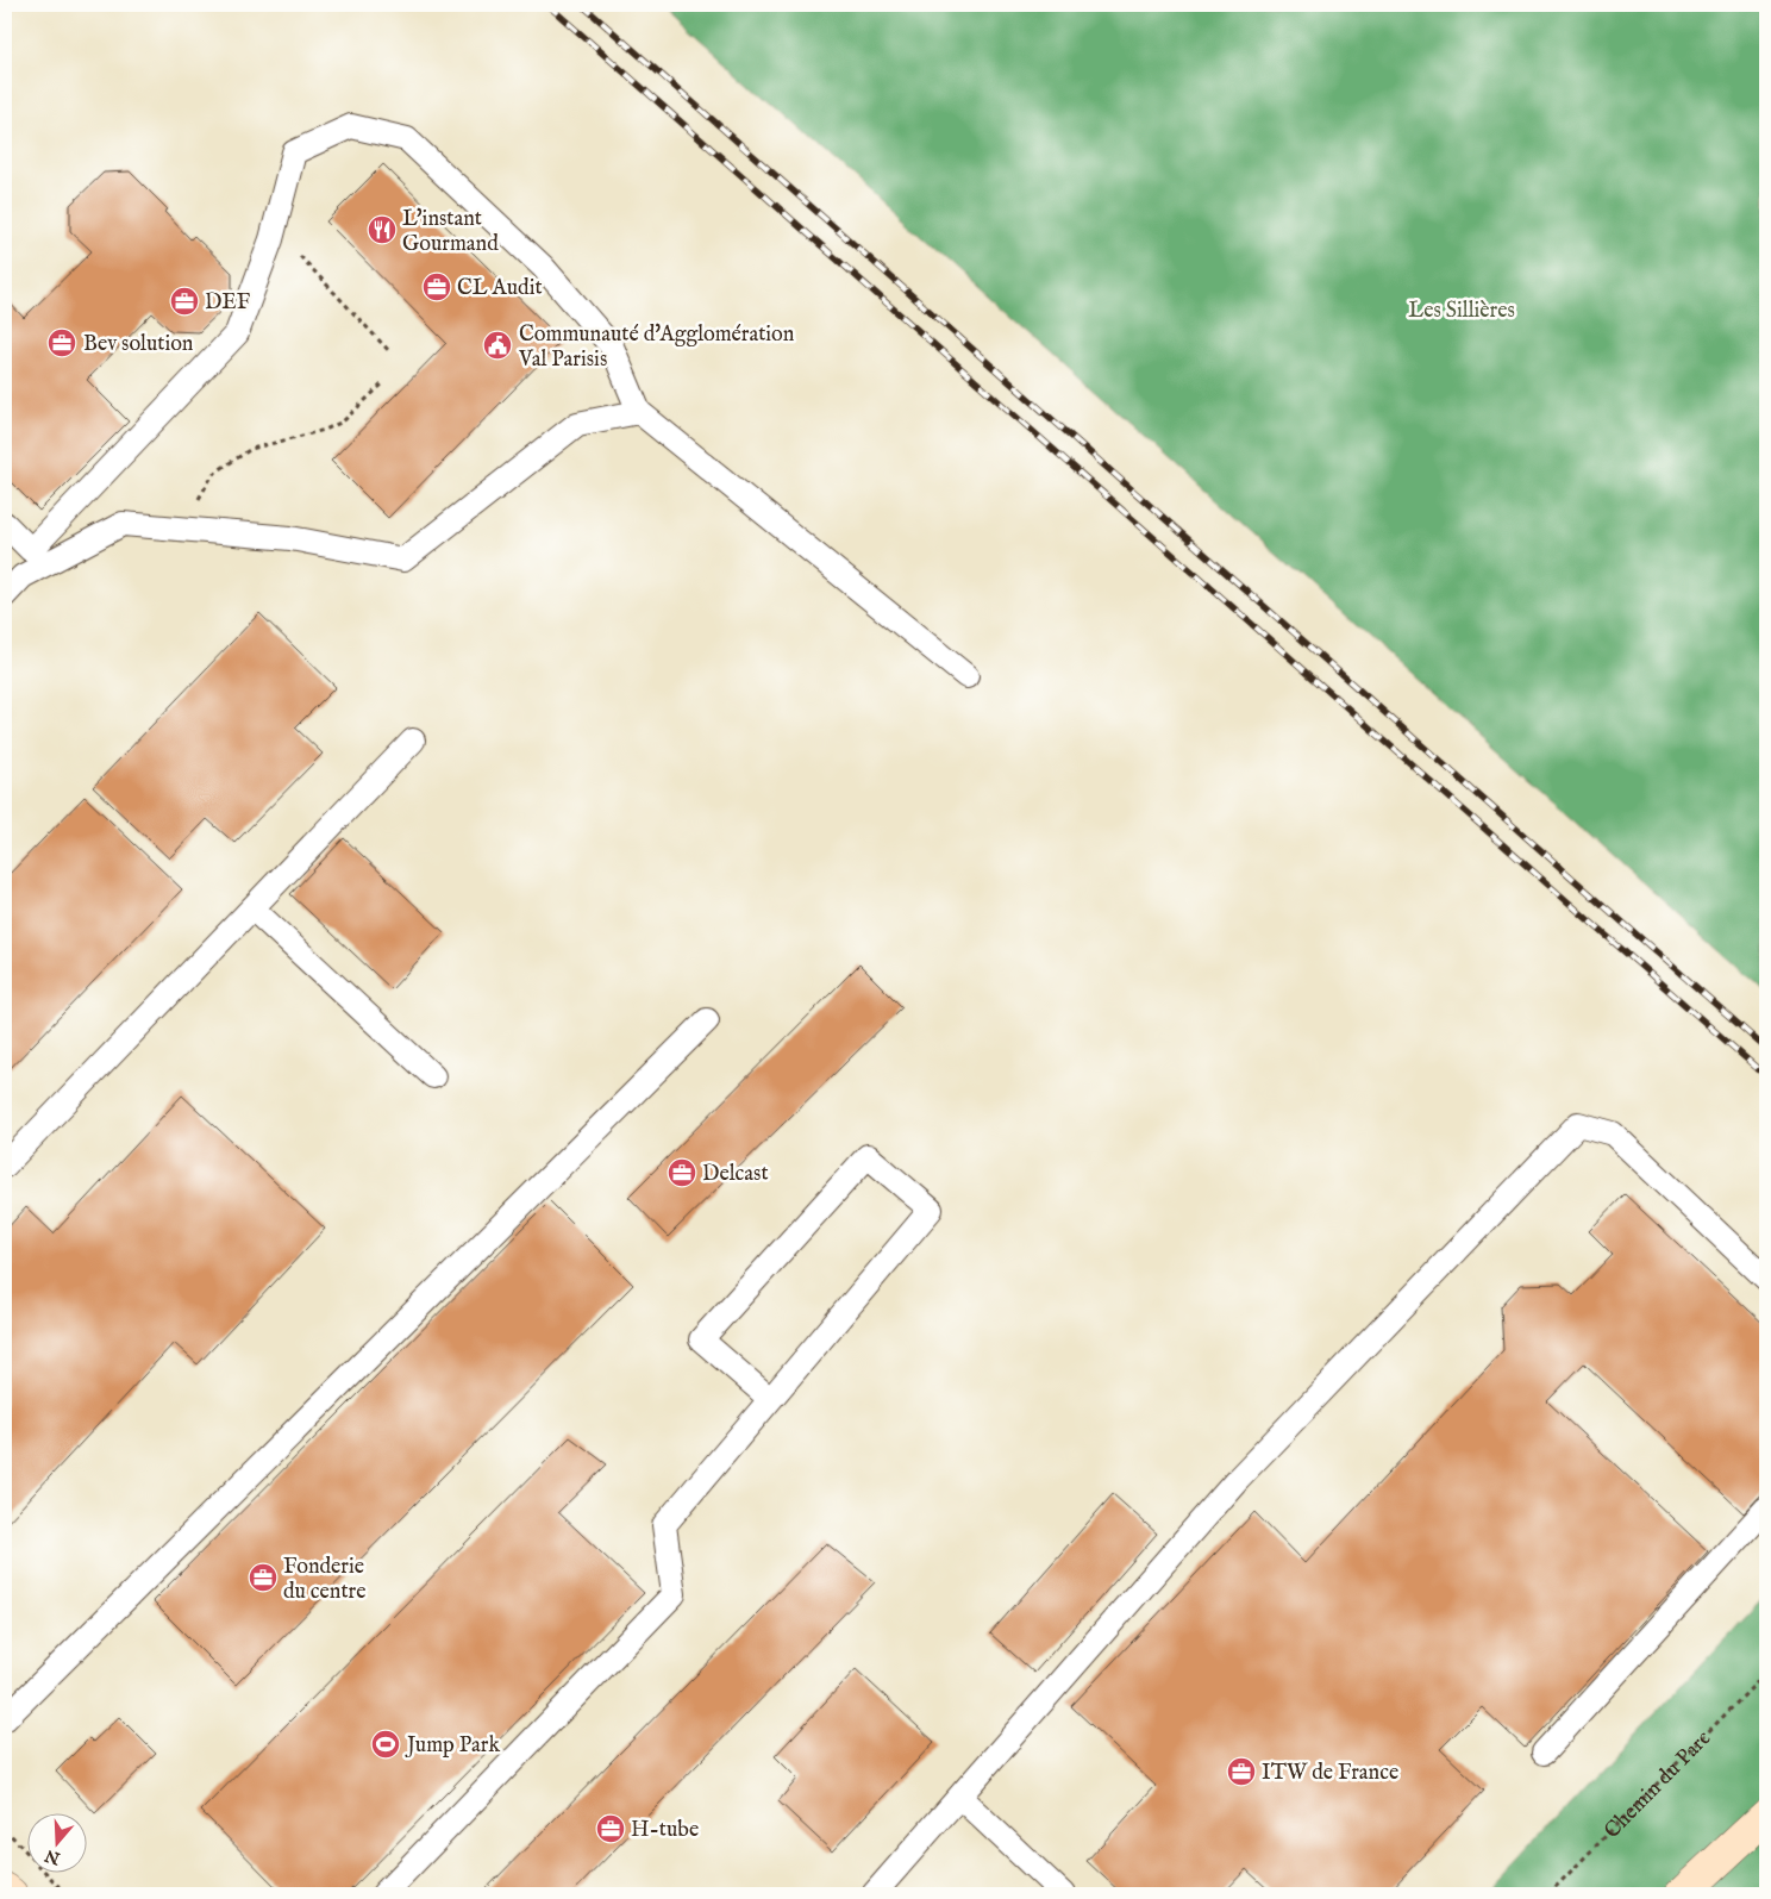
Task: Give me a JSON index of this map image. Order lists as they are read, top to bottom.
{
  "streets": {
    "path": ["Chemin du Parc"]
  },
  "parks": ["Les Sillières"],
  "places": {
    "restaurant": ["L'instant Gourmand"],
    "office": [
      "CL Audit",
      "DEF",
      "Bev solution",
      "Delcast",
      "Fonderie du centre",
      "ITW de France",
      "H-tube"
    ],
    "public building": ["Communauté d'Agglomération Val Parisis"],
    "sports": ["Jump Park"]
  },
  "north": "bottom"
}
